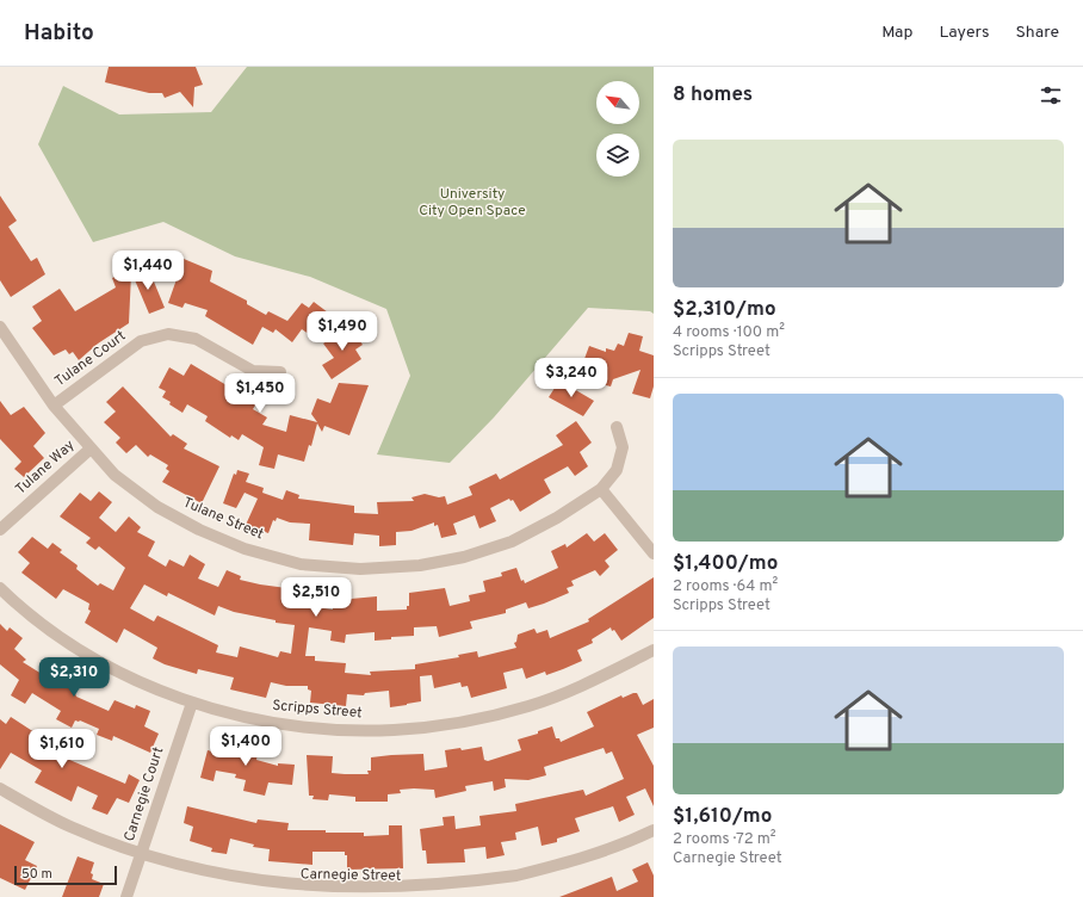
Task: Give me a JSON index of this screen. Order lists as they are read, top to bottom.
{
  "streets": {
    "street": [
      "Tulane Court",
      "Tulane Way",
      "Tulane Street",
      "Scripps Street",
      "Carnegie Court",
      "Carnegie Street"
    ]
  },
  "crossings": [
    ["Tulane Court", "Tulane Street"],
    ["Tulane Way", "Tulane Street"],
    ["Scripps Street", "Carnegie Court"],
    ["Carnegie Court", "Carnegie Street"]
  ],
  "parks": ["University City Open Space"],
  "scale_bar": "50 m",
  "north": "top left",
  "page": {
    "header": "Habito",
    "nav": ["Map", "Layers", "Share"],
    "heading": "8 homes",
    "list": [
      {
        "name": "$2,310/mo",
        "note": "4 rooms · 100 m² · Scripps Street"
      },
      {
        "name": "$1,400/mo",
        "note": "2 rooms · 64 m² · Scripps Street"
      },
      {
        "name": "$1,610/mo",
        "note": "2 rooms · 72 m² · Carnegie Street"
      }
    ],
    "price": [
      "$1,440",
      "$1,490",
      "$3,240",
      "$1,450",
      "$2,510",
      "$2,310",
      "$1,400",
      "$1,610"
    ],
    "scale": "50 m"
  }
}
